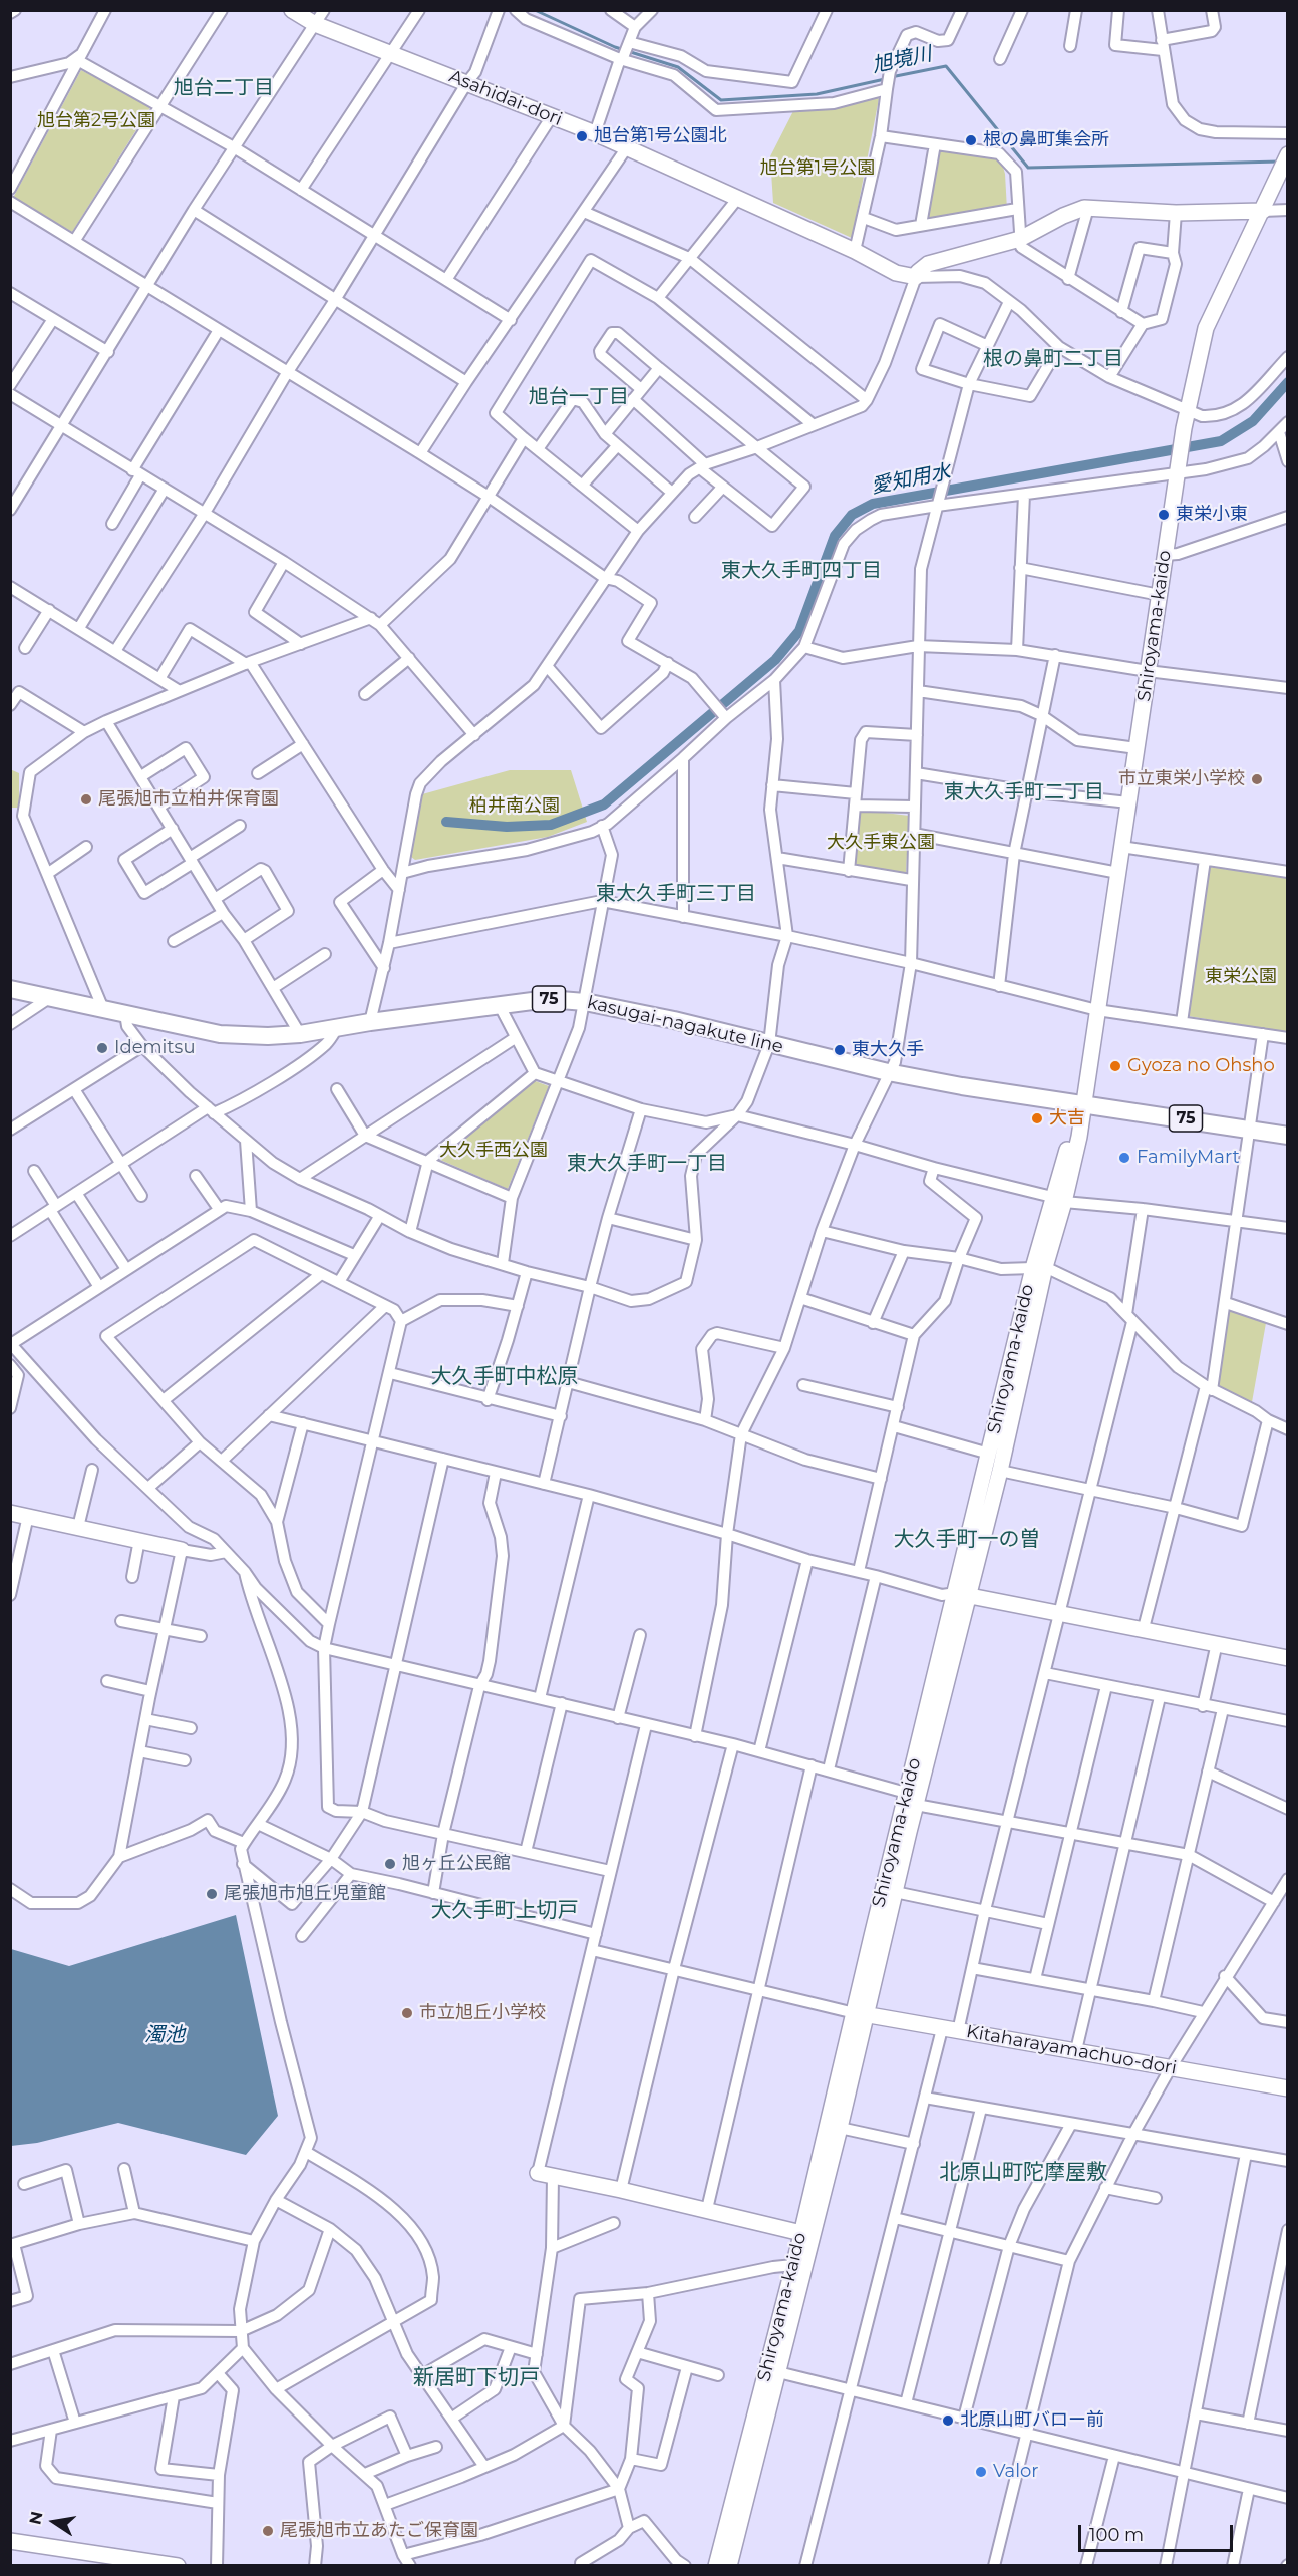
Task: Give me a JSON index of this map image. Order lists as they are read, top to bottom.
{
  "streets": {
    "main road": ["75", "kasugai-nagakute line"],
    "street": ["Asahidai-dori", "Shiroyama-kaido", "Kitaharayamachuo-dori"]
  },
  "crossings": [
    ["Shiroyama-kaido", "kasugai-nagakute line"],
    ["Shiroyama-kaido", "Kitaharayamachuo-dori"]
  ],
  "districts": [
    "旭台二丁目",
    "根の鼻町二丁目",
    "旭台一丁目",
    "東大久手町四丁目",
    "東大久手町二丁目",
    "東大久手町三丁目",
    "東大久手町一丁目",
    "大久手町中松原",
    "大久手町一の曽",
    "大久手町上切戸",
    "北原山町陀摩屋敷",
    "新居町下切戸"
  ],
  "water": ["旭境川", "愛知用水", "濁池"],
  "parks": [
    "旭台第2号公園",
    "旭台第1号公園",
    "柏井南公園",
    "大久手東公園",
    "東栄公園",
    "大久手西公園"
  ],
  "places": [
    "旭台第1号公園北",
    "根の鼻町集会所",
    "東栄小東",
    "市立東栄小学校",
    "尾張旭市立柏井保育園",
    "Idemitsu",
    "東大久手",
    "Gyoza no Ohsho",
    "大吉",
    "FamilyMart",
    "旭ヶ丘公民館",
    "尾張旭市旭丘児童館",
    "市立旭丘小学校",
    "北原山町バロー前",
    "Valor",
    "尾張旭市立あたご保育園"
  ],
  "scale_bar": "100 m",
  "north": "left"
}
